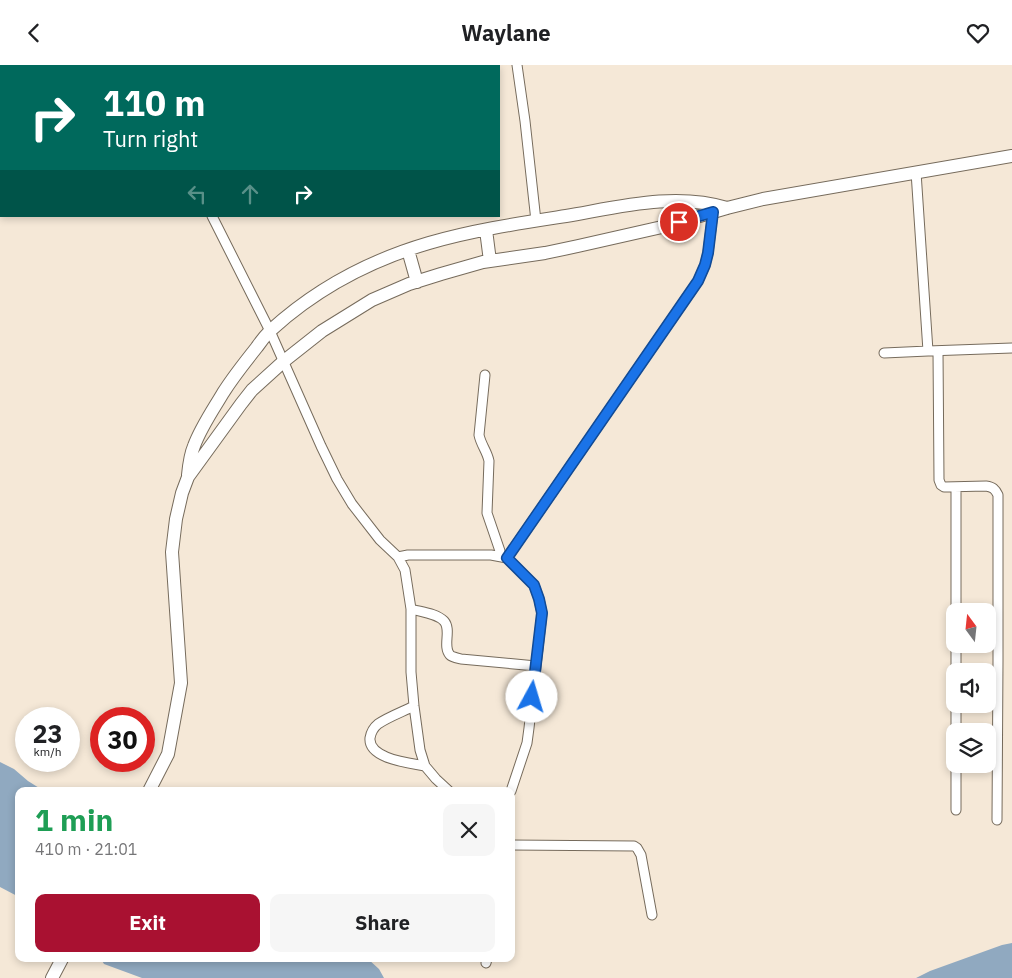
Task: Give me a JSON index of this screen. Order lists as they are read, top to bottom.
{
  "north": "top",
  "page": {
    "header": "Waylane",
    "turn": ["110 m", "Turn right"],
    "speed": "23 km/h",
    "limit": "30",
    "heading": ["1 min", "410 m · 21:01"],
    "buttons": ["Exit", "Share"]
  }
}
